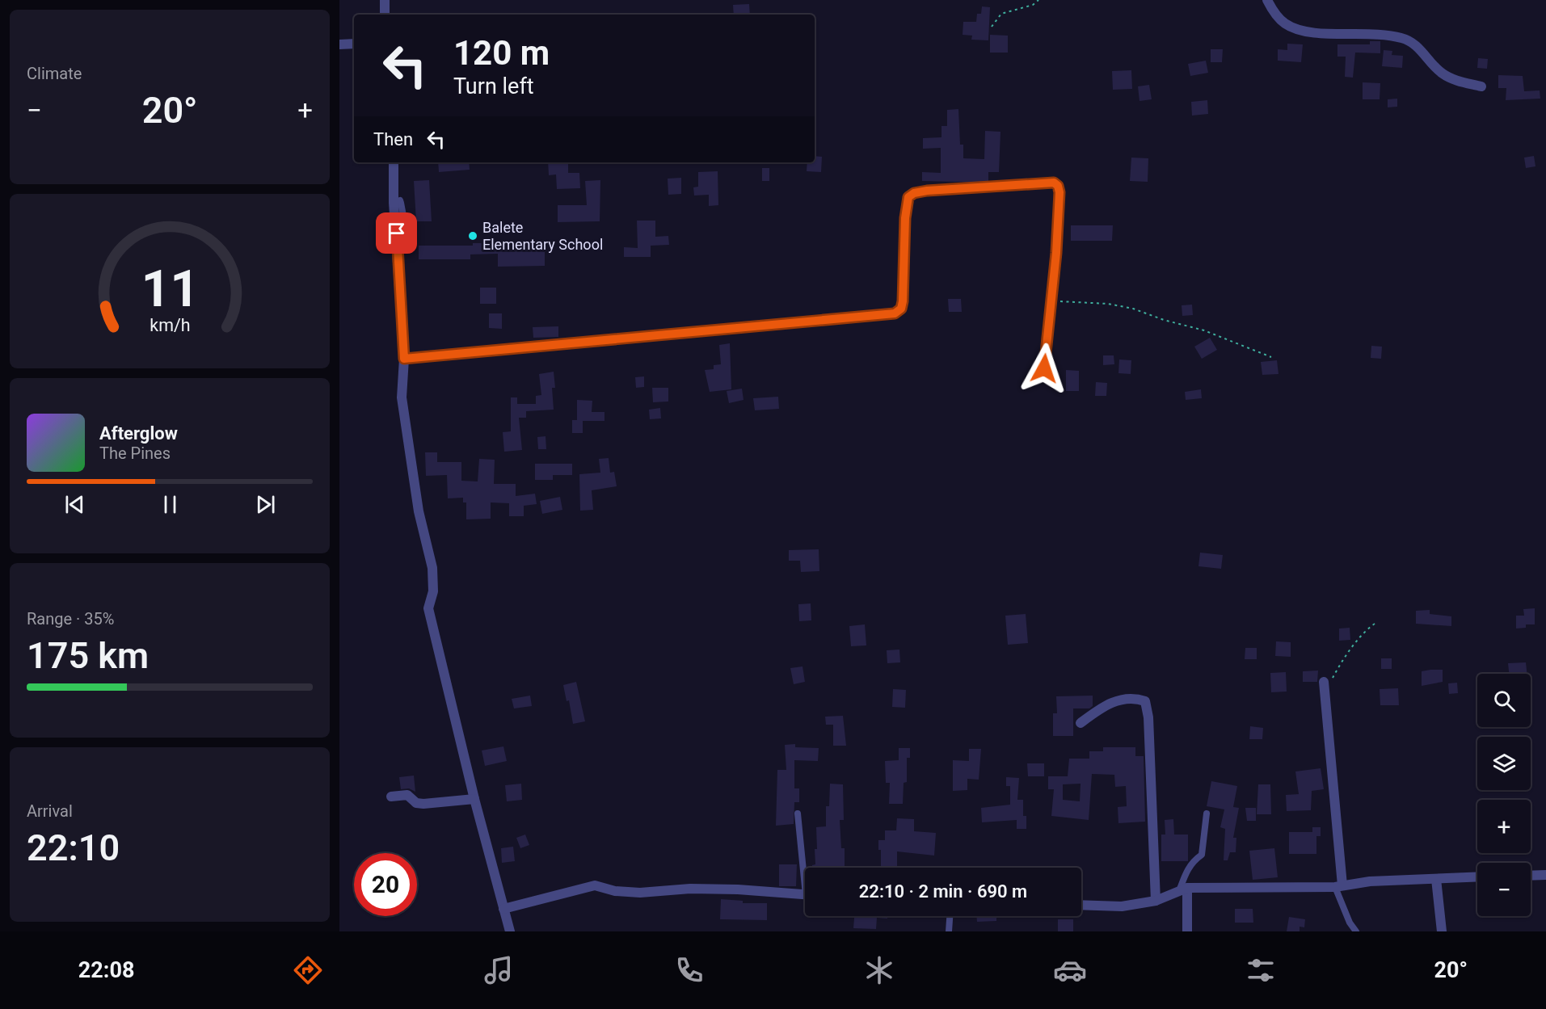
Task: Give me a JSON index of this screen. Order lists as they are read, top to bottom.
{
  "places": ["Balete Elementary School"],
  "page": {
    "tile": [
      "Climate",
      ["Range · 35%", "175 km"],
      ["Arrival", "22:10"]
    ],
    "turn": ["120 m", "Turn left"],
    "heat": ["−", "20°", "+"],
    "then": "Then",
    "song": ["Afterglow", "The Pines"],
    "map_buttons": ["+", "−"],
    "limit": "20",
    "trip": "22:10 · 2 min · 690 m",
    "tabs": ["22:08", "20°"],
    "gauge": ["11", "km/h"]
  }
}
